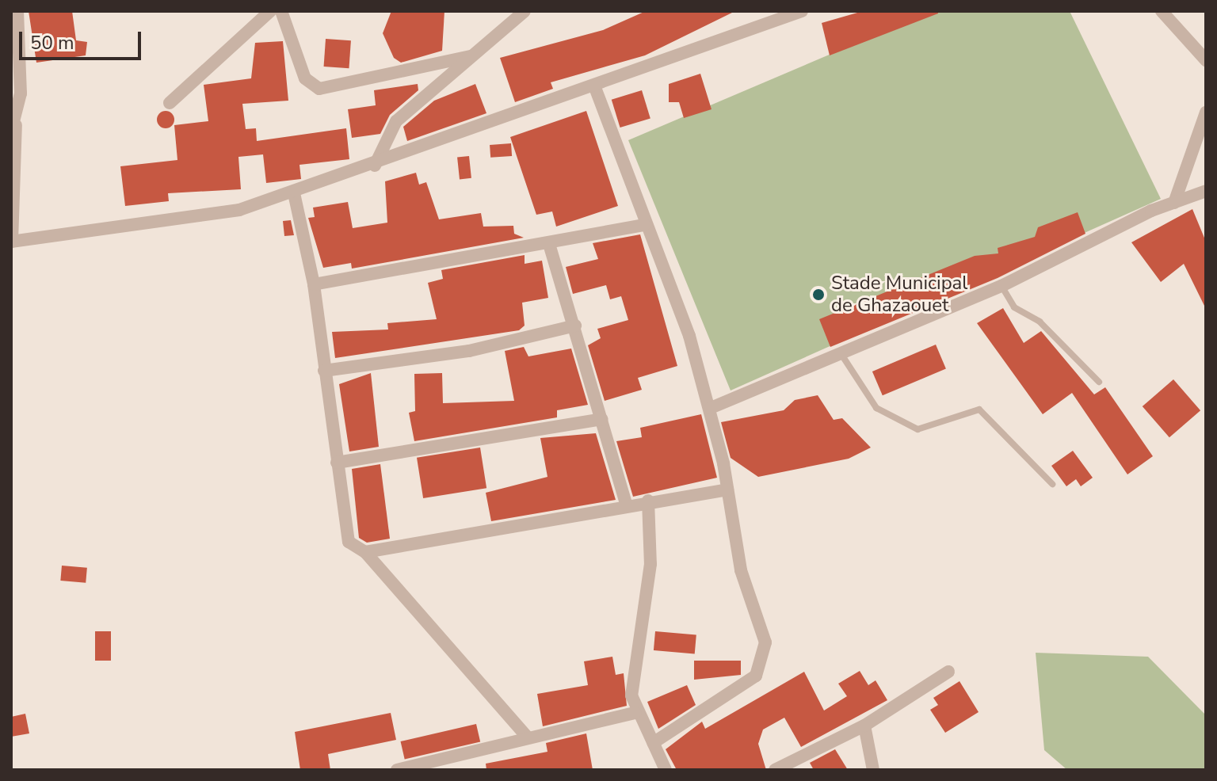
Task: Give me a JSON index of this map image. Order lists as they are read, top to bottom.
{
  "places": ["Stade Municipal de Ghazaouet"],
  "scale_bar": "50 m"
}
